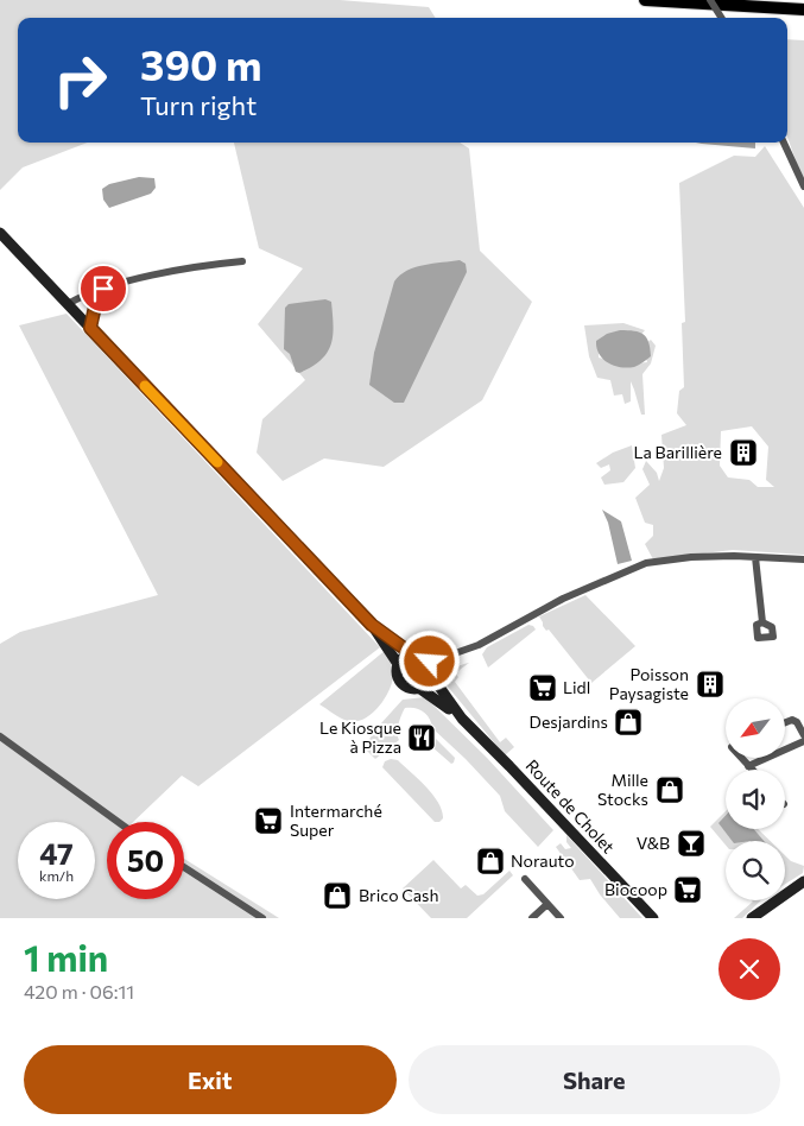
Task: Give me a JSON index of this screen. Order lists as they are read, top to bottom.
{
  "streets": {
    "main road": ["Route de Cholet"]
  },
  "places": {
    "building": ["La Barillière", "Poisson Paysagiste"],
    "supermarket": ["Lidl", "Intermarché Super", "Biocoop"],
    "shop": [
      "Desjardins",
      "Mille Stocks",
      "Norauto",
      "Brico Cash"
    ],
    "restaurant": ["Le Kiosque à Pizza"],
    "bar": ["V&B"]
  },
  "north": "bottom left",
  "page": {
    "turn": ["390 m", "Turn right"],
    "speed": "47 km/h",
    "limit": "50",
    "heading": ["1 min", "420 m · 06:11"],
    "buttons": ["Exit", "Share"]
  }
}
